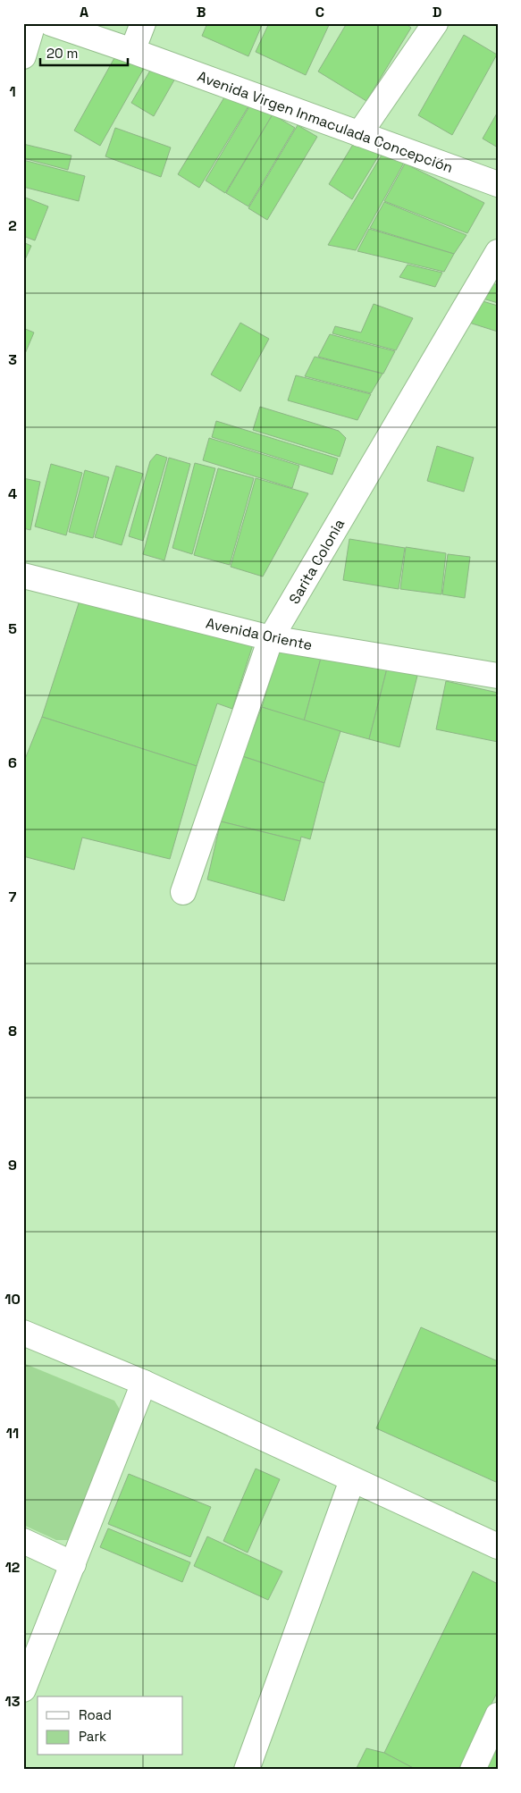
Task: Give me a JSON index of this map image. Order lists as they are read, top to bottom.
{
  "streets": {
    "street": ["Avenida Virgen Inmaculada Concepción", "Sarita Colonia", "Avenida Oriente"]
  },
  "crossings": [
    ["Sarita Colonia", "Avenida Oriente"]
  ],
  "legend": ["Road", "Park"],
  "scale_bar": "20 m",
  "grid": {
    "columns": [
      "A",
      "B",
      "C",
      "D"
    ],
    "rows": [
      "1",
      "2",
      "3",
      "4",
      "5",
      "6",
      "7",
      "8",
      "9",
      "10",
      "11",
      "12",
      "13"
    ]
  }
}
